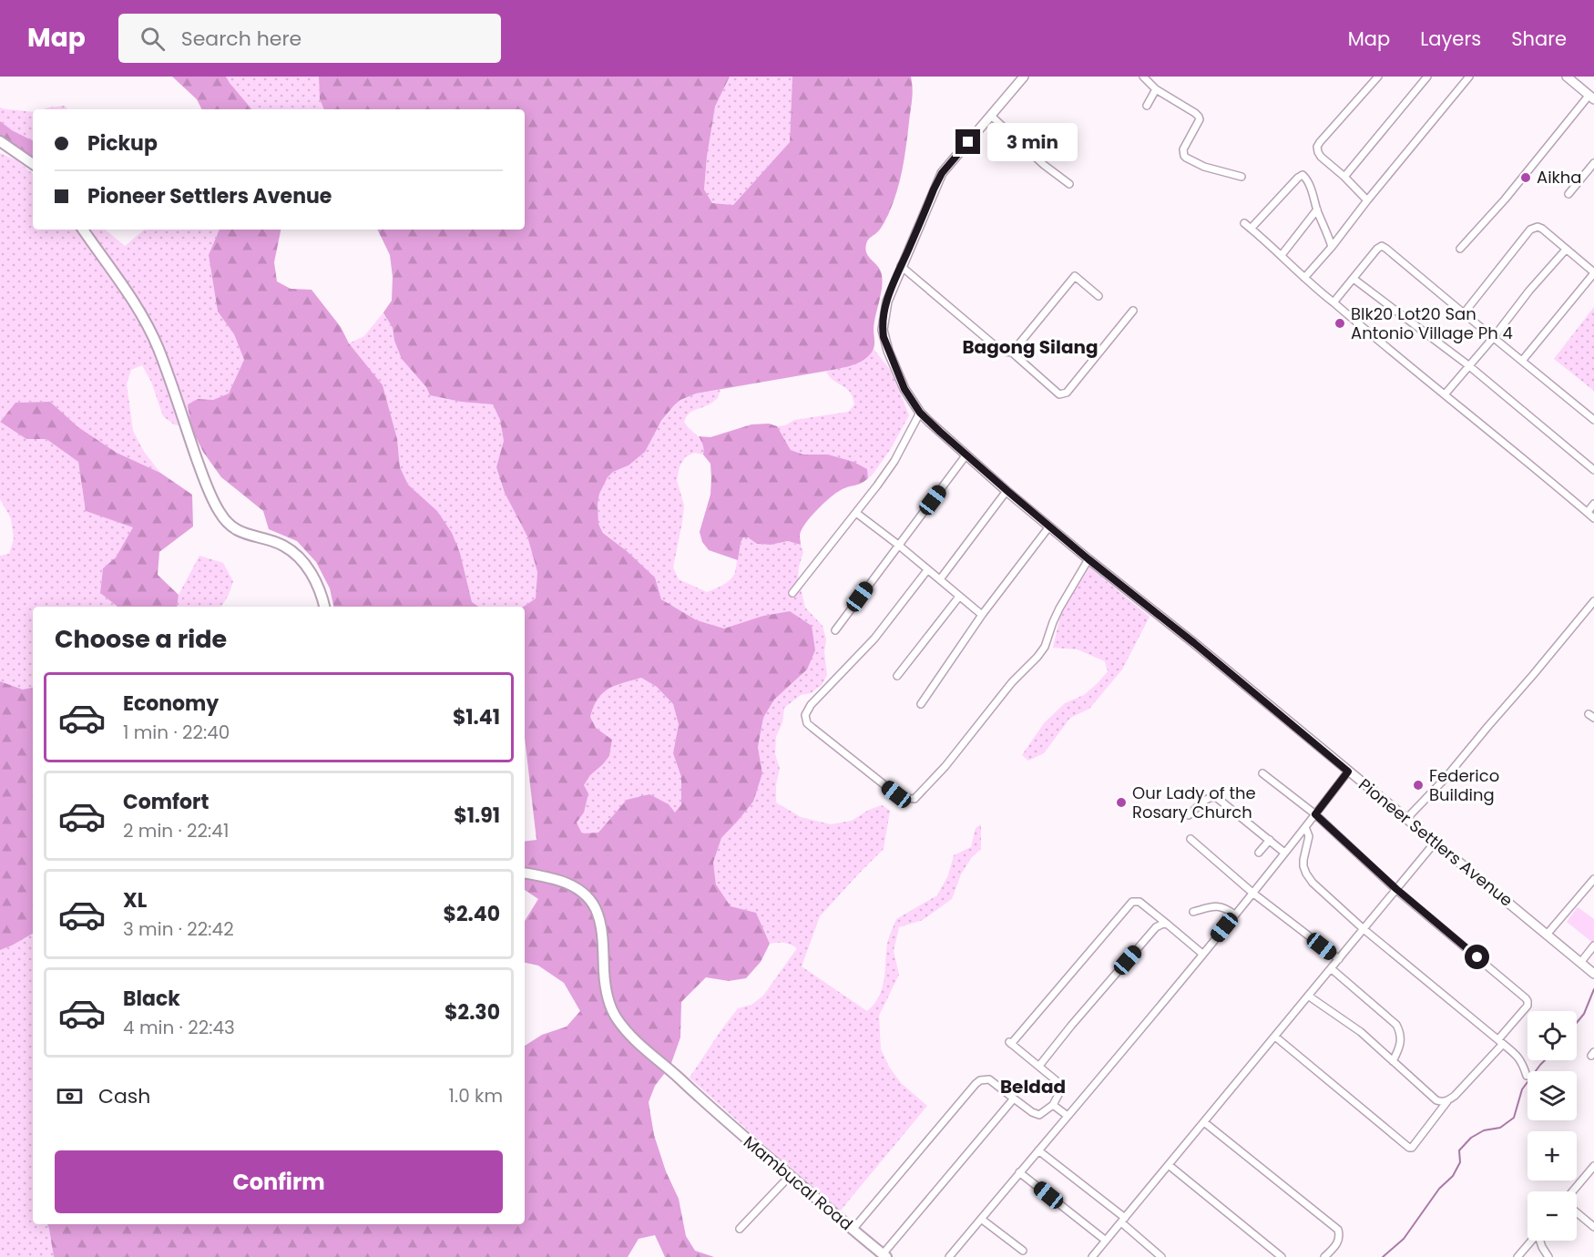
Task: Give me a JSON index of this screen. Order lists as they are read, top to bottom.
{
  "streets": {
    "main road": ["Mambucal Road"],
    "street": ["Pioneer Settlers Avenue"]
  },
  "districts": ["Bagong Silang", "Beldad"],
  "places": [
    "Aikha",
    "Blk20 Lot20 San Antonio Village Ph 4",
    "Federico Building",
    "Our Lady of the Rosary Church"
  ],
  "page": {
    "header": "Map",
    "search": "Search here",
    "nav": ["Map", "Layers", "Share"],
    "banner": ["Pickup", "Pioneer Settlers Avenue"],
    "bubble": "3 min",
    "heading": "Choose a ride",
    "list": [
      {
        "name": "Economy",
        "note": "1 min · 22:40",
        "value": "$1.41"
      },
      {
        "name": "Comfort",
        "note": "2 min · 22:41",
        "value": "$1.91"
      },
      {
        "name": "XL",
        "note": "3 min · 22:42",
        "value": "$2.40"
      },
      {
        "name": "Black",
        "note": "4 min · 22:43",
        "value": "$2.30"
      }
    ],
    "map_buttons": ["+", "−"],
    "pay": ["Cash", "1.0 km"],
    "buttons": "Confirm"
  }
}
